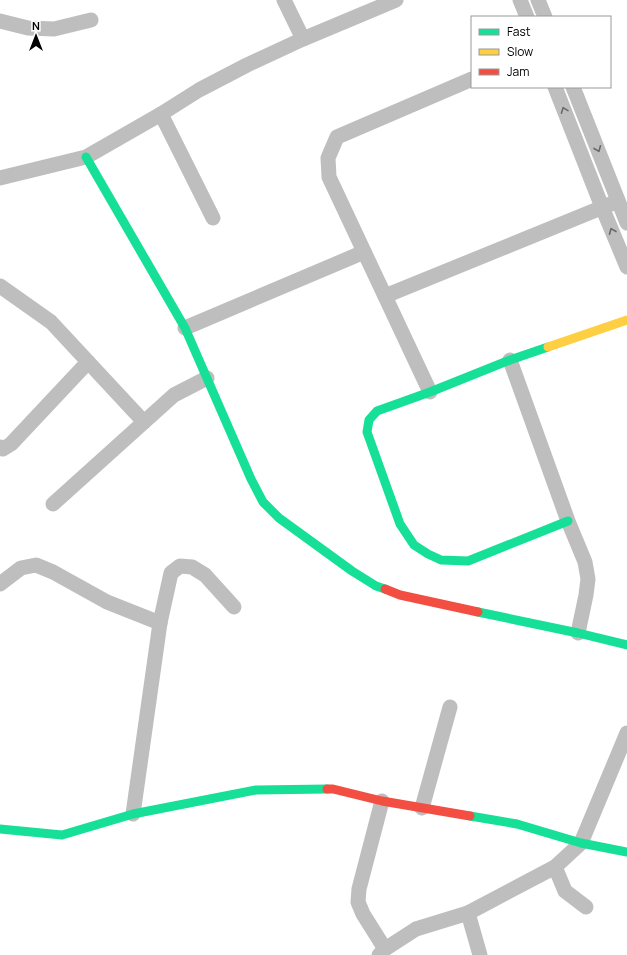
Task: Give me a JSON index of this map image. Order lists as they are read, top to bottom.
{
  "legend": ["Fast", "Slow", "Jam"],
  "north": "top"
}
